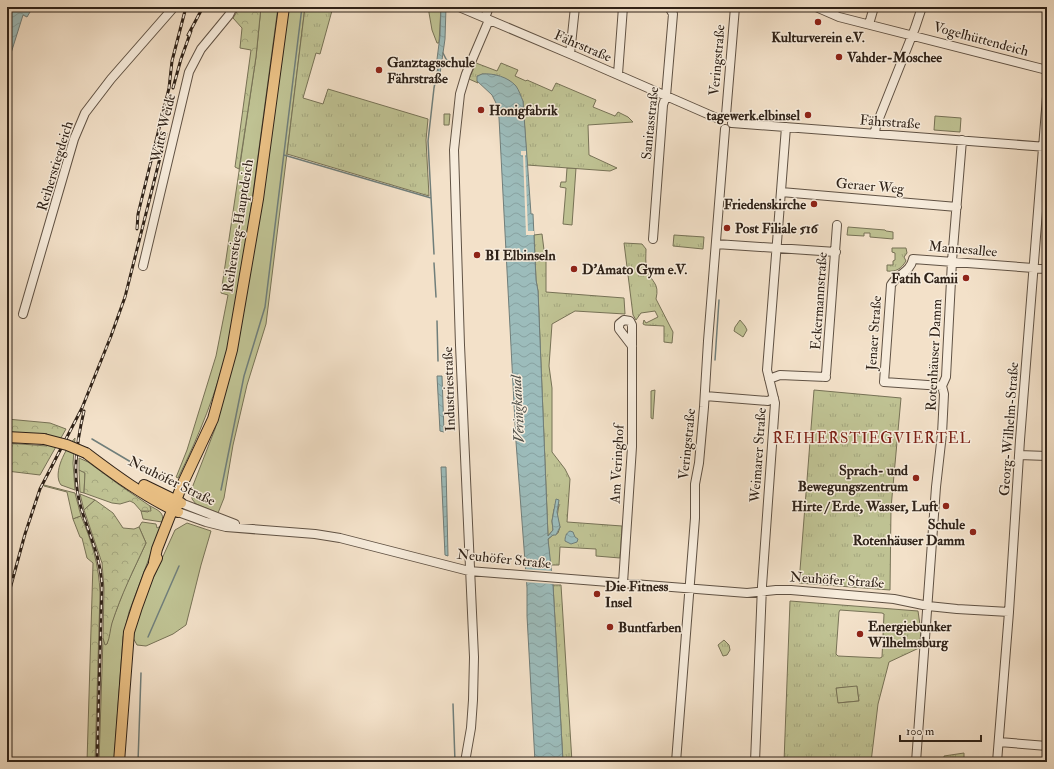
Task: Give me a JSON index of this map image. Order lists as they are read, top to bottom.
{
  "streets": {
    "main road": ["Reiherstieg-Hauptdeich", "Neuhöfer Straße"],
    "street": [
      "Vogelhüttendeich",
      "Fährstraße",
      "Veringstraße",
      "Sanitasstraße",
      "Witts Weide",
      "Reiherstiegdeich",
      "Geraer Weg",
      "Mannesallee",
      "Eckermannstraße",
      "Jenaer Straße",
      "Rotenhäuser Damm",
      "Industriestraße",
      "Georg-Wilhelm-Straße",
      "Weimarer Straße",
      "Am Veringhof"
    ]
  },
  "crossings": [
    ["Fährstraße", "Veringstraße"],
    ["Fährstraße", "Sanitasstraße"],
    ["Fährstraße", "Rotenhäuser Damm"],
    ["Fährstraße", "Industriestraße"],
    ["Fährstraße", "Georg-Wilhelm-Straße"],
    ["Fährstraße", "Weimarer Straße"],
    ["Veringstraße", "Neuhöfer Straße"],
    ["Geraer Weg", "Rotenhäuser Damm"],
    ["Geraer Weg", "Weimarer Straße"],
    ["Reiherstieg-Hauptdeich", "Neuhöfer Straße"],
    ["Mannesallee", "Jenaer Straße"],
    ["Mannesallee", "Rotenhäuser Damm"],
    ["Mannesallee", "Georg-Wilhelm-Straße"],
    ["Eckermannstraße", "Weimarer Straße"],
    ["Jenaer Straße", "Rotenhäuser Damm"],
    ["Rotenhäuser Damm", "Neuhöfer Straße"],
    ["Industriestraße", "Neuhöfer Straße"],
    ["Georg-Wilhelm-Straße", "Neuhöfer Straße"],
    ["Weimarer Straße", "Neuhöfer Straße"],
    ["Am Veringhof", "Neuhöfer Straße"]
  ],
  "districts": ["REIHERSTIEGVIERTEL"],
  "water": ["Veringkanal"],
  "places": [
    "Kulturverein e.V.",
    "Vahder-Moschee",
    "Ganztagsschule Fährstraße",
    "Honigfabrik",
    "tagewerk.elbinsel",
    "Friedenskirche",
    "Post Filiale 516",
    "BI Elbinseln",
    "D'Amato Gym e.V.",
    "Fatih Camii",
    "Sprach- und Bewegungszentrum",
    "Hirte / Erde, Wasser, Luft",
    "Schule Rotenhäuser Damm",
    "Die Fitness Insel",
    "Buntfarben",
    "Energiebunker Wilhelmsburg"
  ],
  "scale_bar": "100 m"
}
